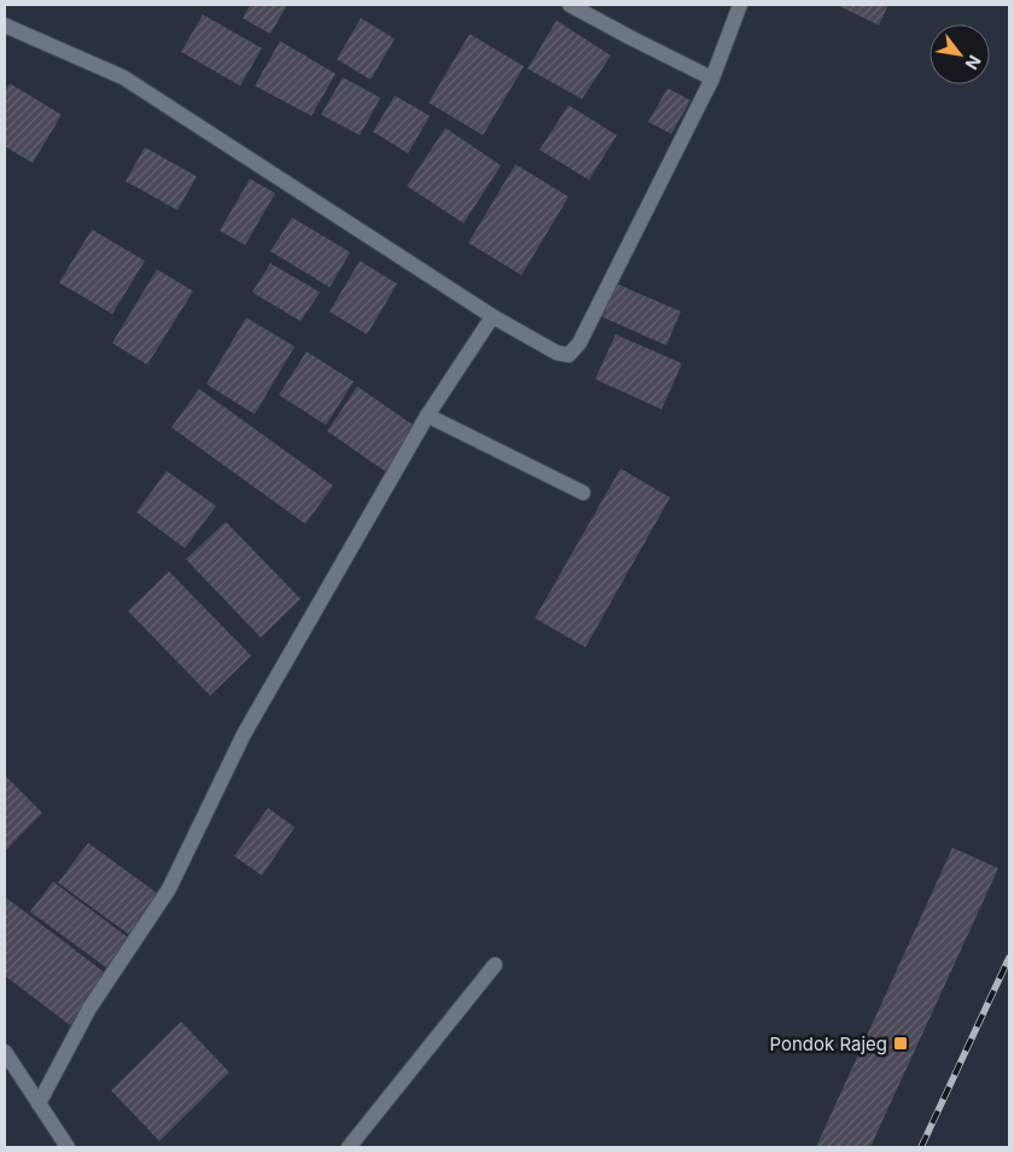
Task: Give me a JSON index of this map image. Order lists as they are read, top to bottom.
{
  "places": {
    "transit": ["Pondok Rajeg"]
  },
  "north": "bottom right"
}
